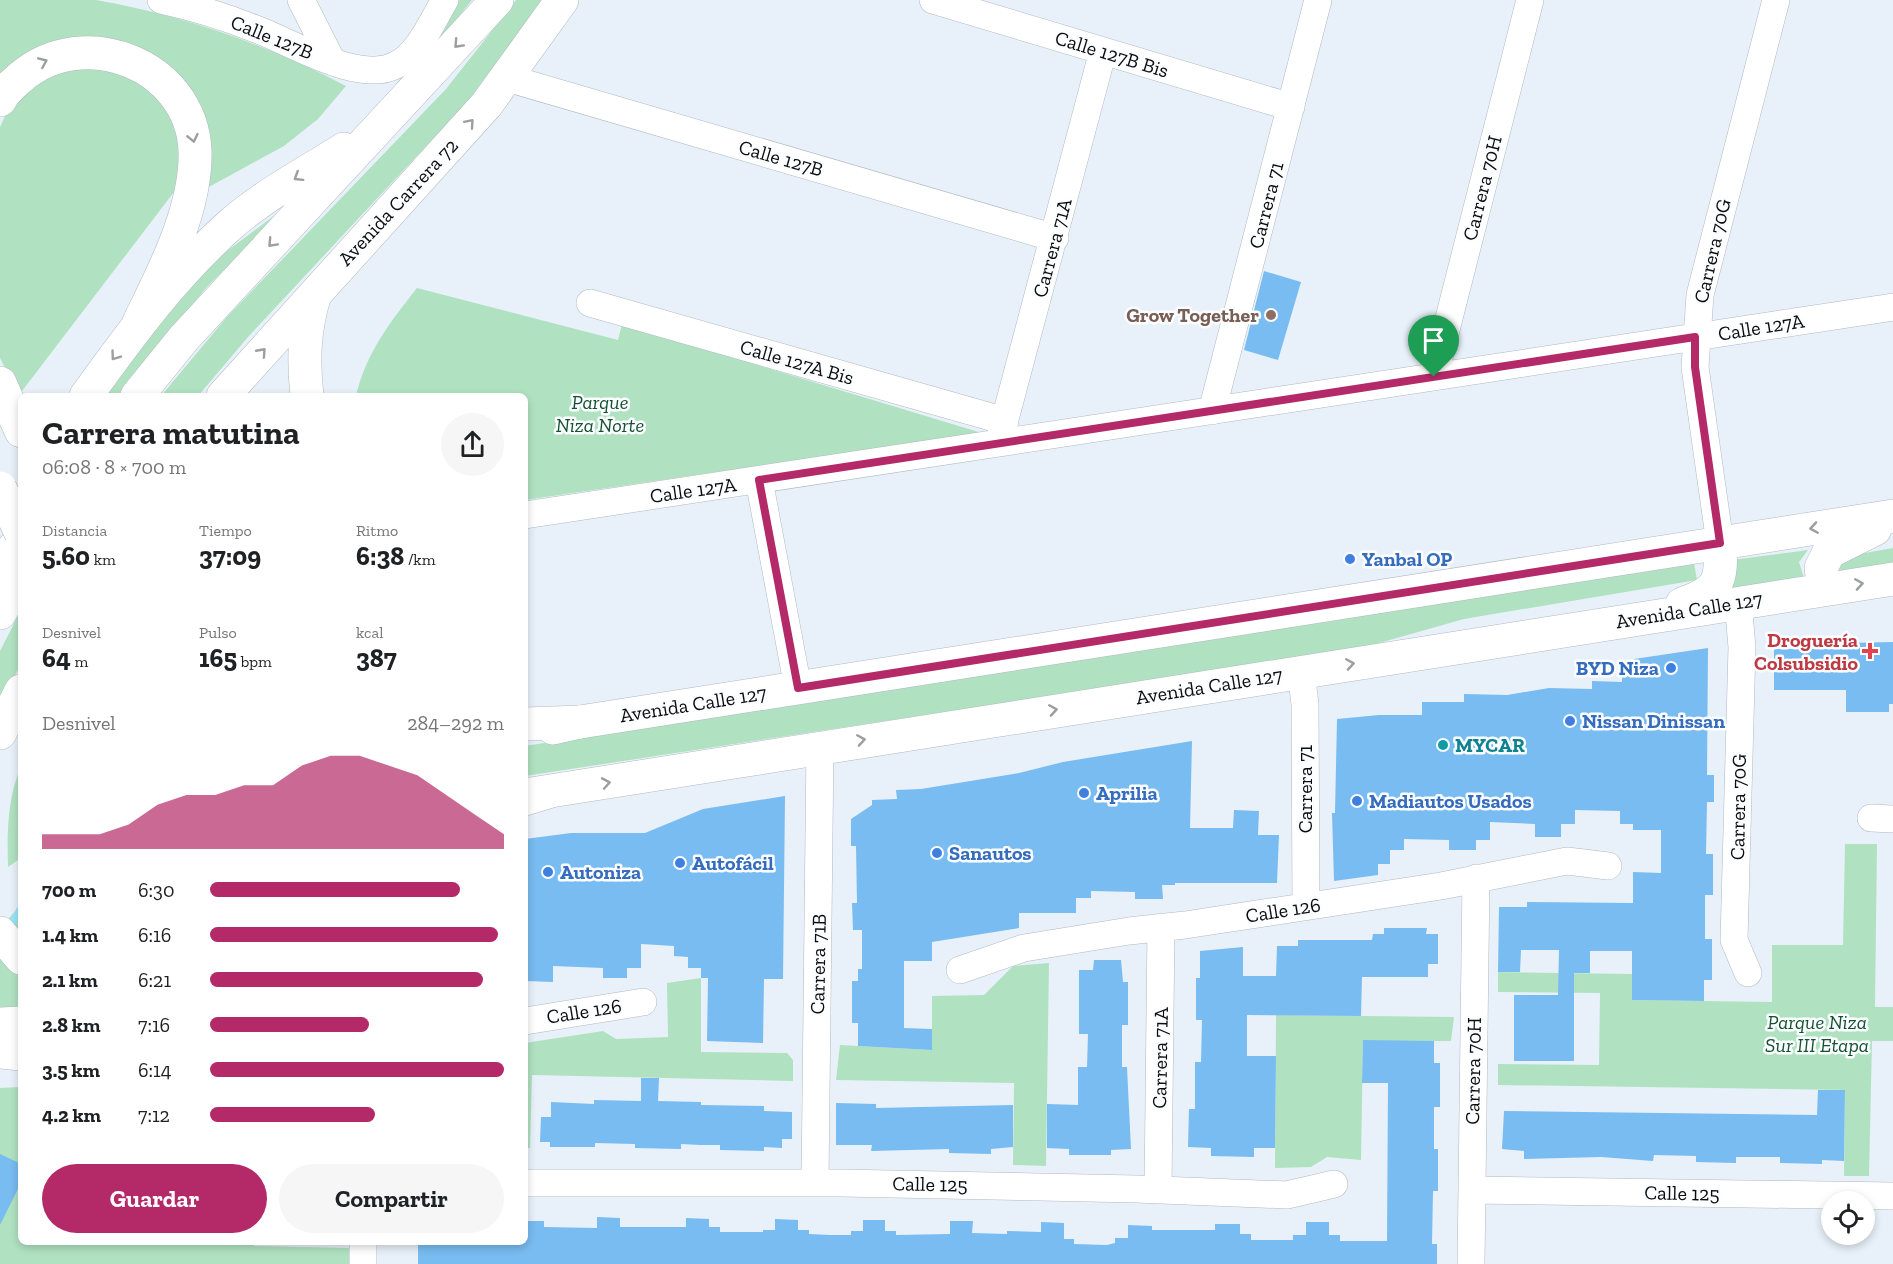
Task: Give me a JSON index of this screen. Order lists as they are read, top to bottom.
{
  "streets": {
    "main road": ["Avenida Carrera 72", "Avenida Calle 127"],
    "street": [
      "Calle 127B",
      "Calle 127B Bis",
      "Carrera 70H",
      "Carrera 71",
      "Carrera 71A",
      "Carrera 70G",
      "Calle 127A",
      "Calle 127A Bis",
      "Calle 126",
      "Carrera 71B",
      "Calle 125"
    ]
  },
  "crossings": [
    ["Calle 127B", "Avenida Carrera 72"],
    ["Calle 127B", "Carrera 71A"],
    ["Calle 127B Bis", "Carrera 71"],
    ["Calle 127B Bis", "Carrera 71A"],
    ["Carrera 70H", "Calle 127A"],
    ["Carrera 70H", "Calle 126"],
    ["Carrera 70H", "Calle 125"],
    ["Carrera 71", "Calle 127A"],
    ["Carrera 71", "Avenida Calle 127"],
    ["Carrera 71", "Calle 126"],
    ["Carrera 71A", "Calle 127A"],
    ["Carrera 71A", "Calle 127A Bis"],
    ["Carrera 71A", "Calle 126"],
    ["Carrera 71A", "Calle 125"],
    ["Carrera 70G", "Calle 127A"],
    ["Carrera 70G", "Avenida Calle 127"],
    ["Calle 127A", "Calle 127A Bis"],
    ["Avenida Calle 127", "Carrera 71B"],
    ["Carrera 71B", "Calle 125"]
  ],
  "parks": ["Parque Niza Norte", "Parque Niza Sur III Etapa"],
  "places": {
    "other": [
      "Grow Together",
      "Yanbal OP",
      "BYD Niza",
      "Nissan Dinissan",
      "MYCAR",
      "Aprilia",
      "Madiautos Usados",
      "Sanautos",
      "Autofácil",
      "Autoniza"
    ],
    "health": ["Droguería Colsubsidio"]
  },
  "page": {
    "heading": ["Carrera matutina", "06:08 · 8 × 700 m"],
    "stats": [
      ["Distancia", "5.60 km"],
      ["Tiempo", "37:09"],
      ["Ritmo", "6:38 /km"],
      ["Desnivel", "64 m"],
      ["Pulso", "165 bpm"],
      ["kcal", "387"]
    ],
    "chart": ["Desnivel", "284–292 m"],
    "list": [
      {
        "name": "700 m",
        "note": "6:30"
      },
      {
        "name": "1.4 km",
        "note": "6:16"
      },
      {
        "name": "2.1 km",
        "note": "6:21"
      },
      {
        "name": "2.8 km",
        "note": "7:16"
      },
      {
        "name": "3.5 km",
        "note": "6:14"
      },
      {
        "name": "4.2 km",
        "note": "7:12"
      }
    ],
    "buttons": ["Guardar", "Compartir"]
  }
}
